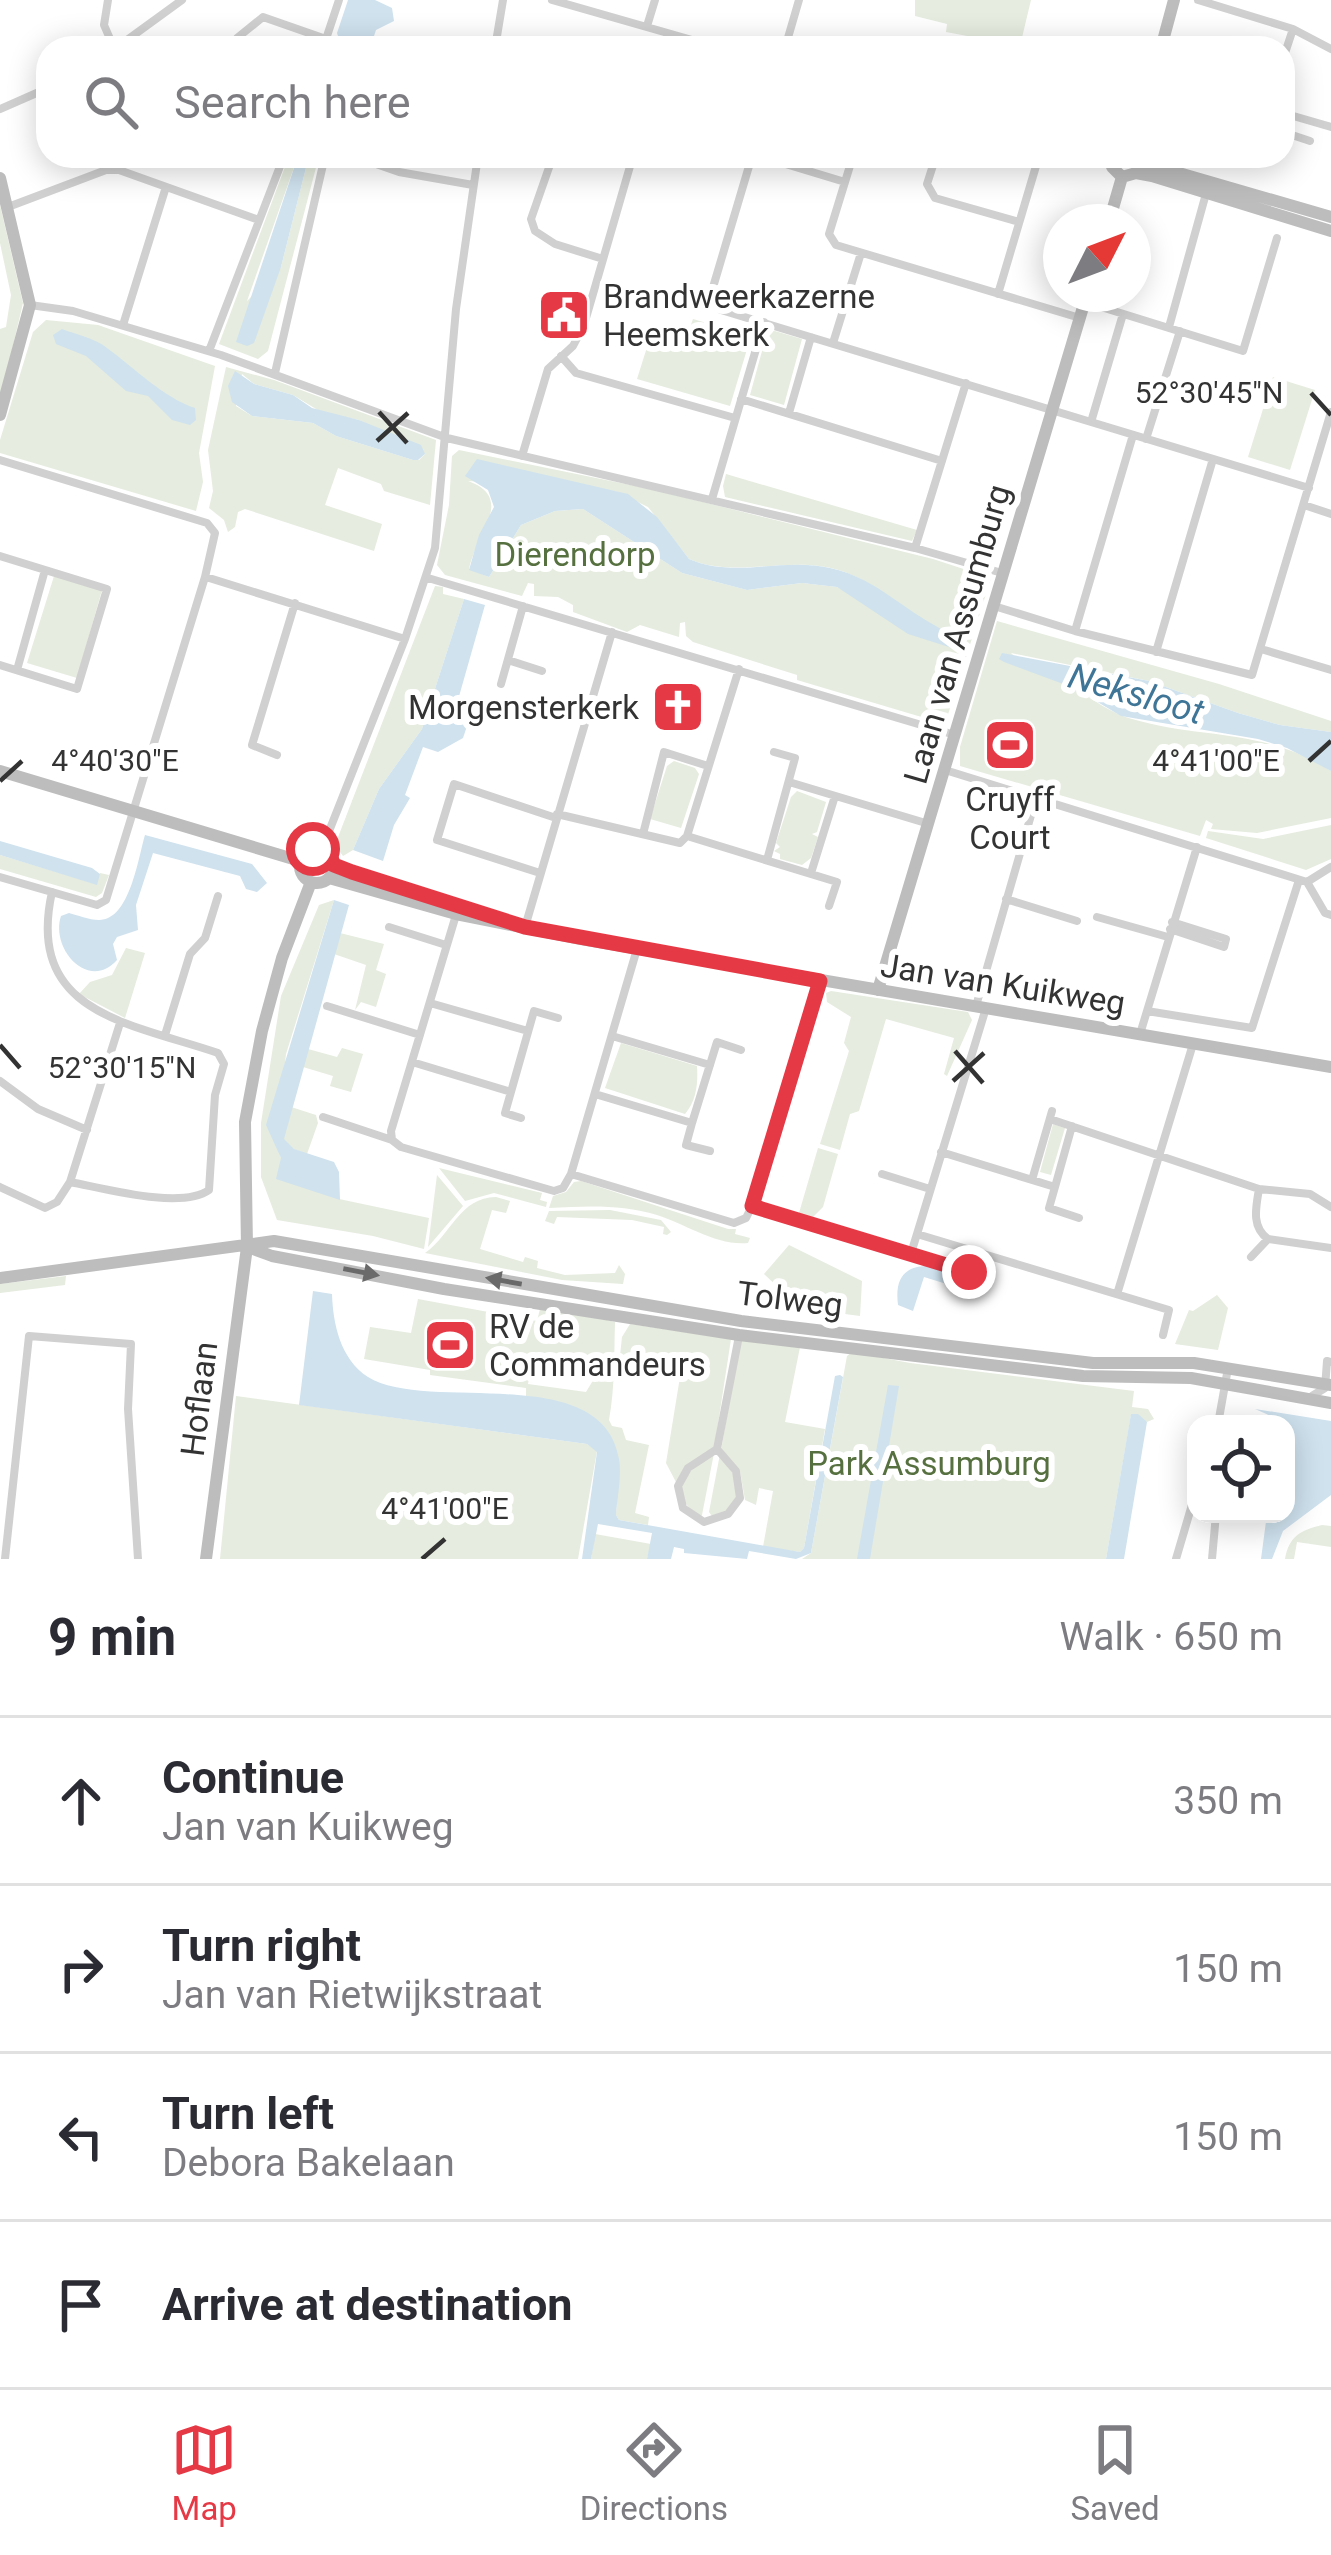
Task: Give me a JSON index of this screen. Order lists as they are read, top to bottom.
{
  "streets": {
    "street": [
      "Laan van Assumburg",
      "Jan van Kuikweg",
      "Tolweg",
      "Hoflaan"
    ]
  },
  "crossings": [
    ["Laan van Assumburg", "Jan van Kuikweg"],
    ["Jan van Kuikweg", "Hoflaan"],
    ["Tolweg", "Hoflaan"]
  ],
  "water": ["Neksloot"],
  "parks": ["Dierendorp", "Park Assumburg"],
  "places": {
    "public building": ["Brandweerkazerne Heemskerk"],
    "church": ["Morgensterkerk"],
    "sports": ["Cruyff Court", "RV de Commandeurs"]
  },
  "north": "top right",
  "page": {
    "search": "Search here",
    "heading": ["9 min", "Walk · 650 m"],
    "list": [
      ["Continue", "Jan van Kuikweg", "350 m"],
      ["Turn right", "Jan van Rietwijkstraat", "150 m"],
      ["Turn left", "Debora Bakelaan", "150 m"],
      "Arrive at destination"
    ],
    "nav": ["Map", "Directions", "Saved"]
  },
  "coordinates": [
    "52°30'45\"N",
    "4°40'30\"E",
    "4°41'00\"E",
    "52°30'15\"N"
  ]
}
